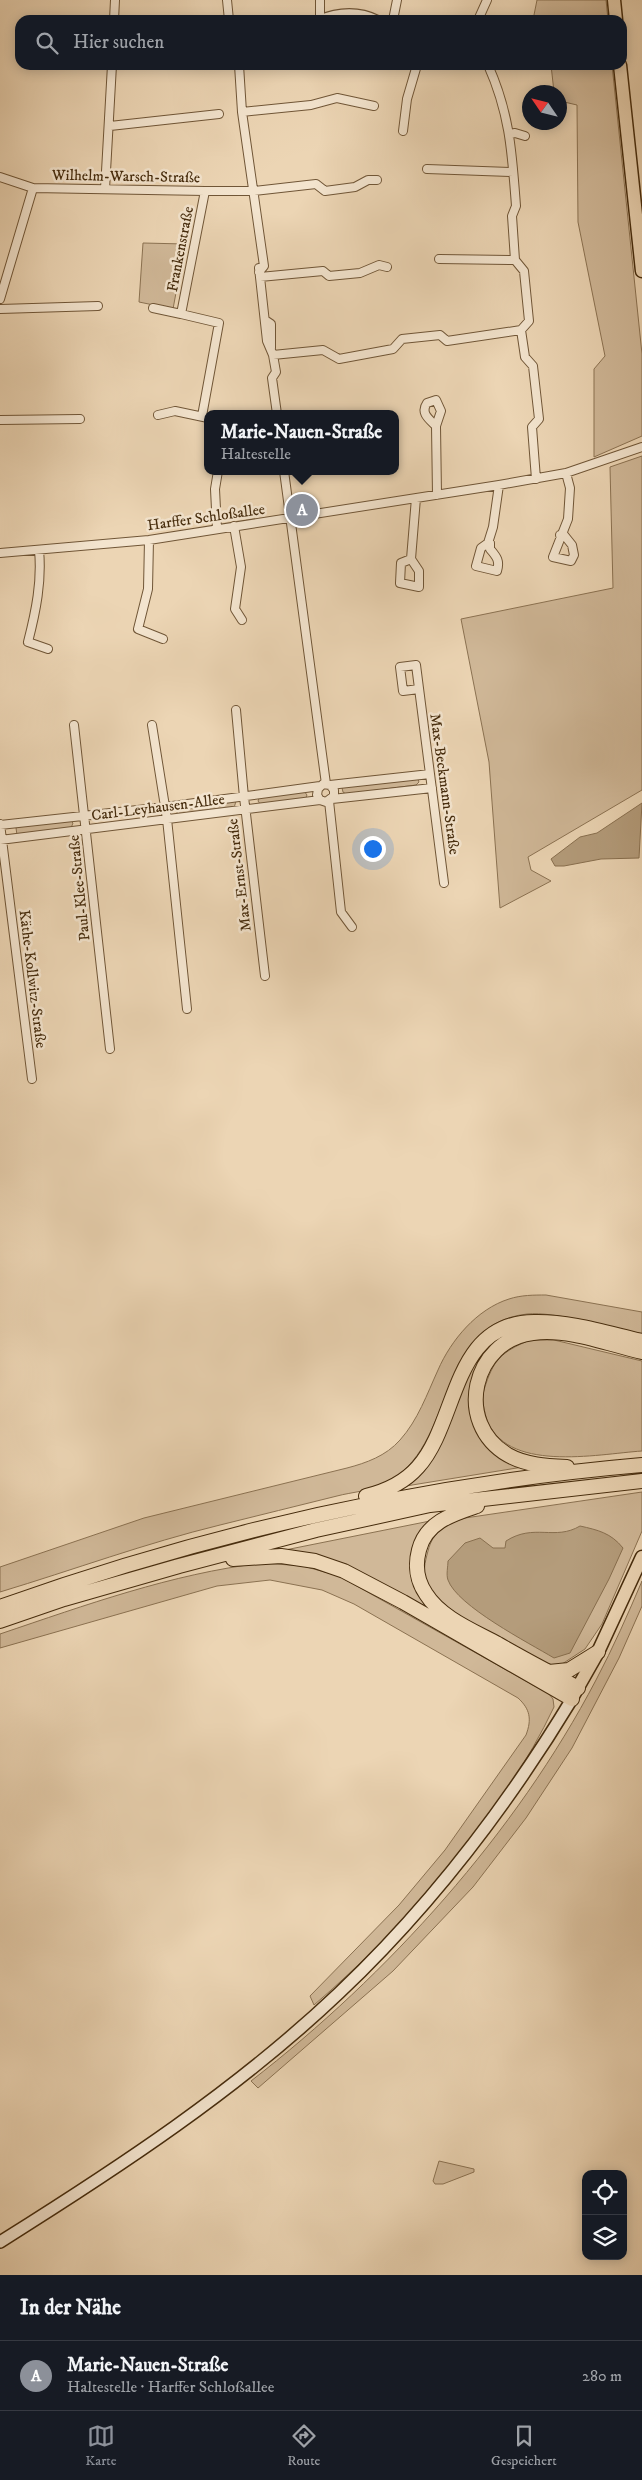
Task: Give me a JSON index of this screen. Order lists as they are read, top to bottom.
{
  "streets": {
    "street": [
      "Wilhelm-Warsch-Straße",
      "Frankenstraße",
      "Harffer Schloßallee",
      "Max-Beckmann-Straße",
      "Carl-Leyhausen-Allee",
      "Max-Ernst-Straße",
      "Paul-Klee-Straße",
      "Käthe-Kollwitz-Straße"
    ]
  },
  "crossings": [
    ["Wilhelm-Warsch-Straße", "Frankenstraße"],
    ["Max-Beckmann-Straße", "Carl-Leyhausen-Allee"],
    ["Carl-Leyhausen-Allee", "Max-Ernst-Straße"],
    ["Carl-Leyhausen-Allee", "Paul-Klee-Straße"],
    ["Carl-Leyhausen-Allee", "Käthe-Kollwitz-Straße"]
  ],
  "north": "top left",
  "page": {
    "search": "Hier suchen",
    "popup": ["Marie-Nauen-Straße", "Haltestelle"],
    "pins": "A",
    "heading": "In der Nähe",
    "list": [
      {
        "mark": "A",
        "name": "Marie-Nauen-Straße",
        "note": "Haltestelle · Harffer Schloßallee",
        "value": "280 m"
      }
    ],
    "nav": ["Karte", "Route", "Gespeichert"]
  }
}
